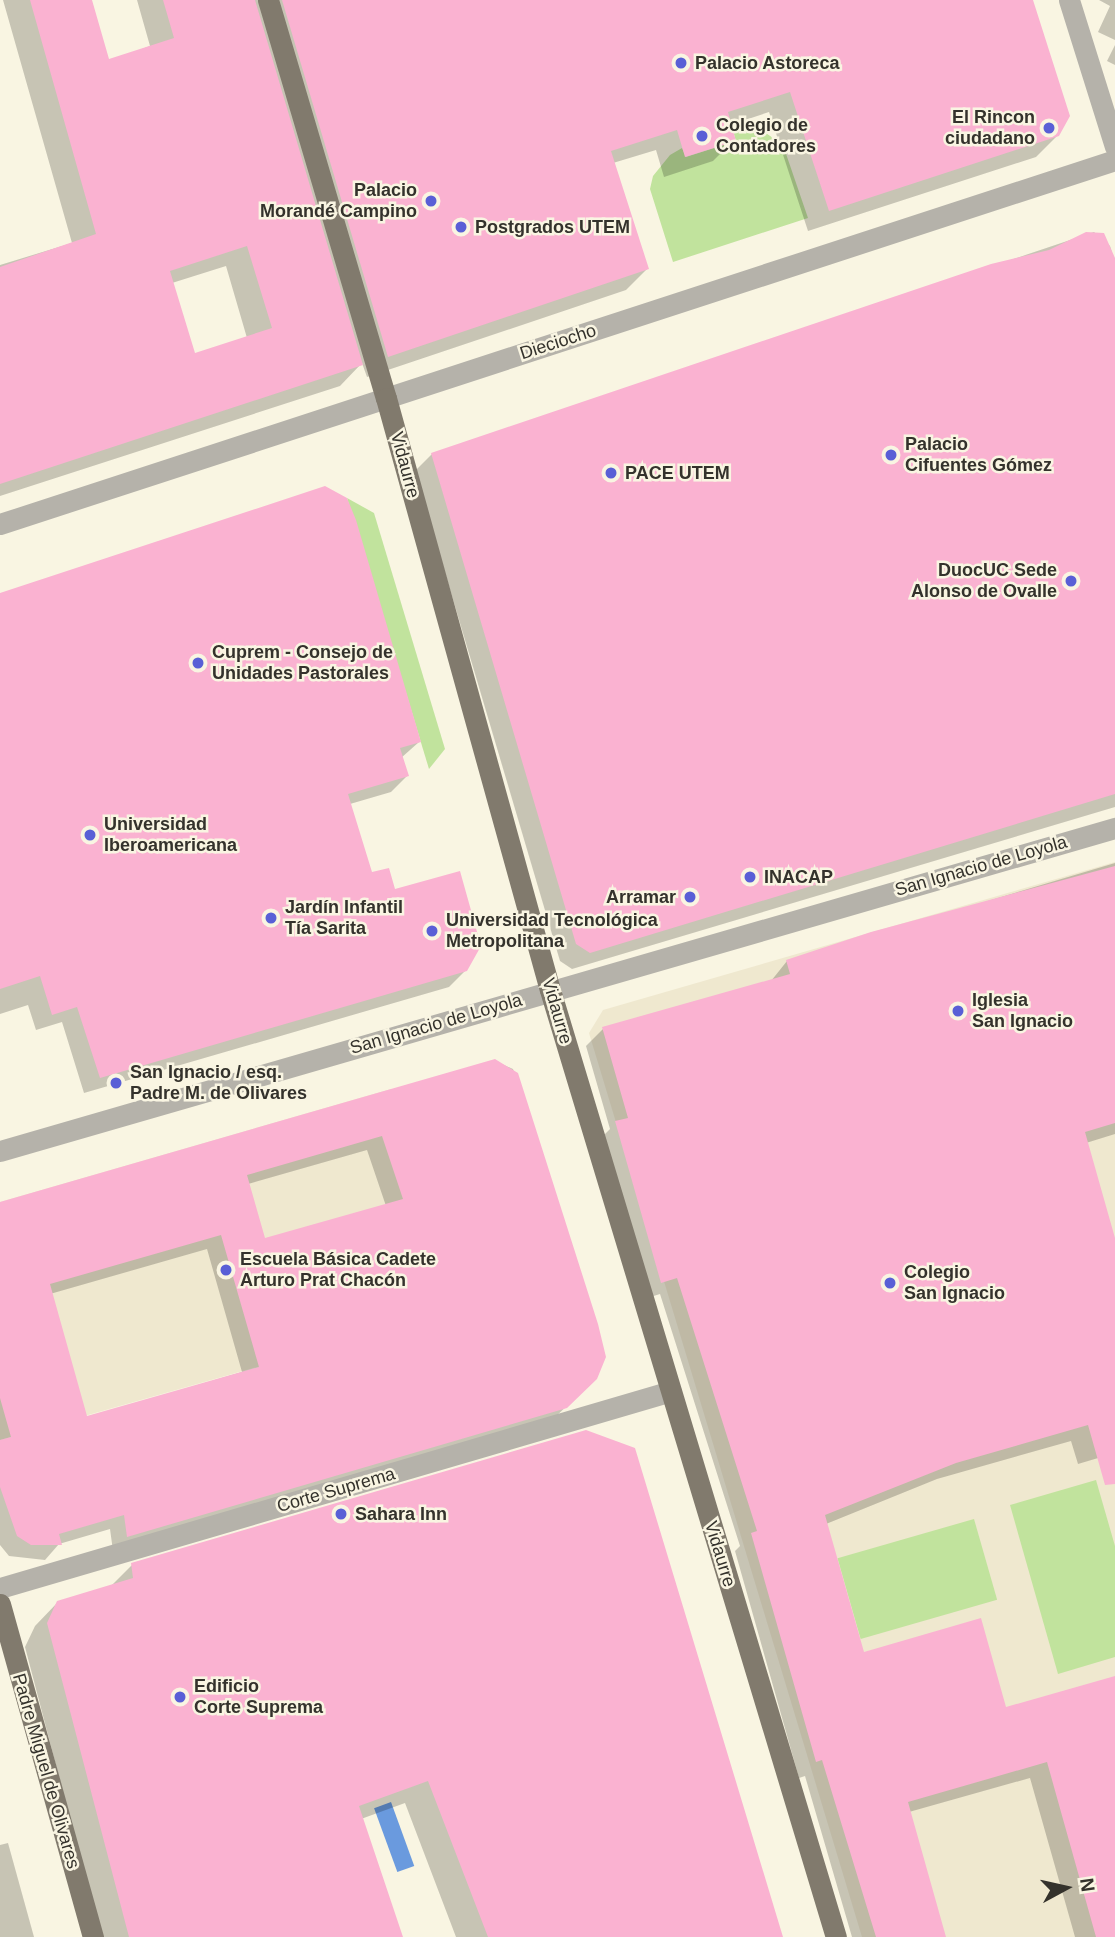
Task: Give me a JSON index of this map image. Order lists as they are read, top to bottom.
{
  "streets": {
    "main road": ["Vidaurre", "Padre Miguel de Olivares"],
    "street": ["Dieciocho", "San Ignacio de Loyola", "Corte Suprema"]
  },
  "crossings": [
    ["Dieciocho", "Vidaurre"],
    ["Vidaurre", "San Ignacio de Loyola"],
    ["Vidaurre", "Corte Suprema"]
  ],
  "places": [
    "Palacio Astoreca",
    "El Rincon ciudadano",
    "Colegio de Contadores",
    "Palacio Morandé Campino",
    "Postgrados UTEM",
    "Palacio Cifuentes Gómez",
    "PACE UTEM",
    "DuocUC Sede Alonso de Ovalle",
    "Cuprem - Consejo de Unidades Pastorales",
    "Universidad Iberoamericana",
    "INACAP",
    "Arramar",
    "Jardín Infantil Tía Sarita",
    "Universidad Tecnológica Metropolitana",
    "Iglesia San Ignacio",
    "San Ignacio / esq. Padre M. de Olivares",
    "Escuela Básica Cadete Arturo Prat Chacón",
    "Colegio San Ignacio",
    "Sahara Inn",
    "Edificio Corte Suprema"
  ],
  "north": "right"
}
